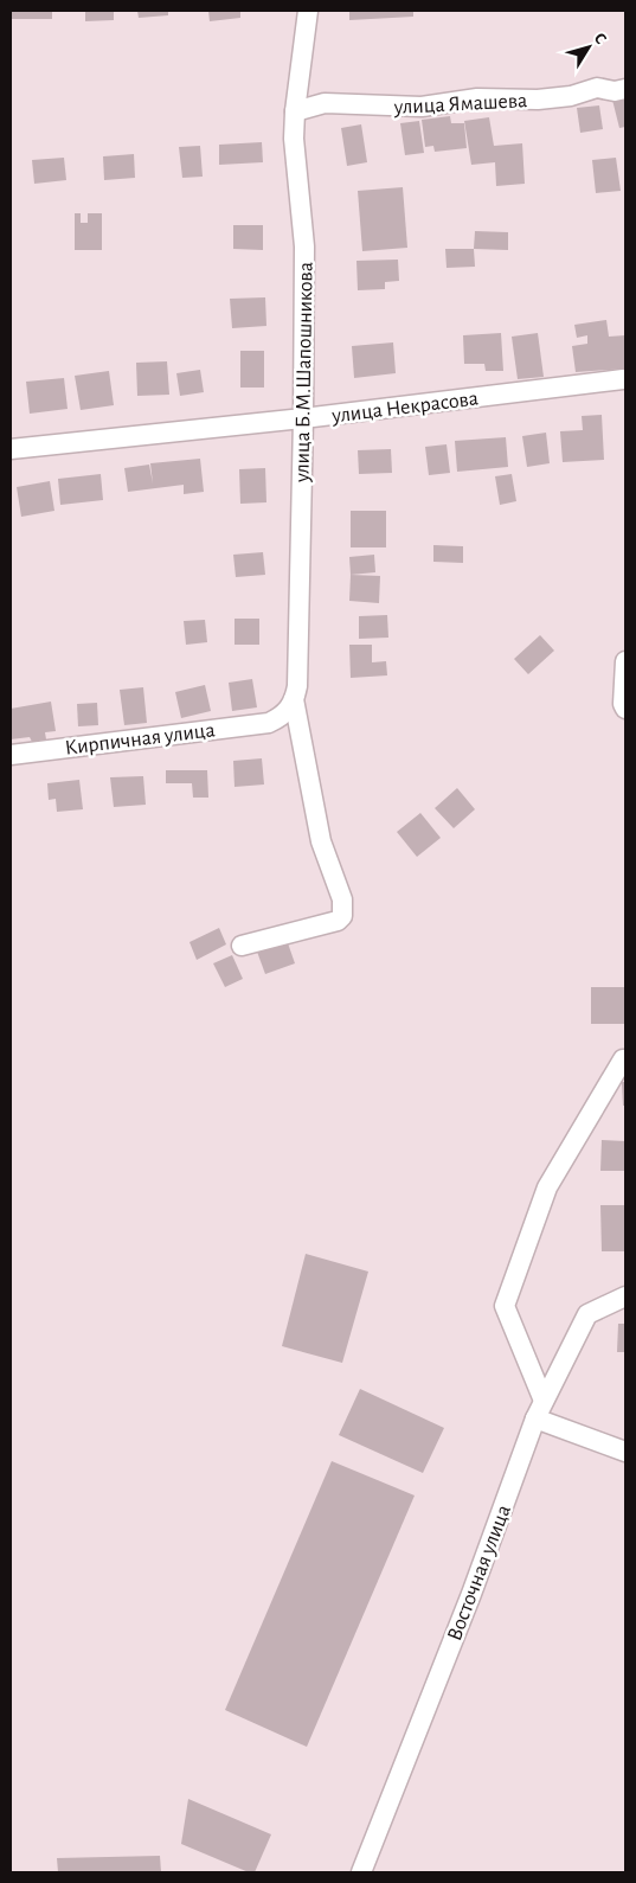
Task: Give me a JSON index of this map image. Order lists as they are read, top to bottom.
{
  "streets": {
    "street": [
      "улица Ямашева",
      "улица Б.М.Шапошникова",
      "улица Некрасова",
      "Кирпичная улица",
      "Восточная улица"
    ]
  },
  "crossings": [
    ["улица Ямашева", "улица Б.М.Шапошникова"],
    ["улица Б.М.Шапошникова", "улица Некрасова"],
    ["улица Б.М.Шапошникова", "Кирпичная улица"]
  ],
  "north": "top right"
}
